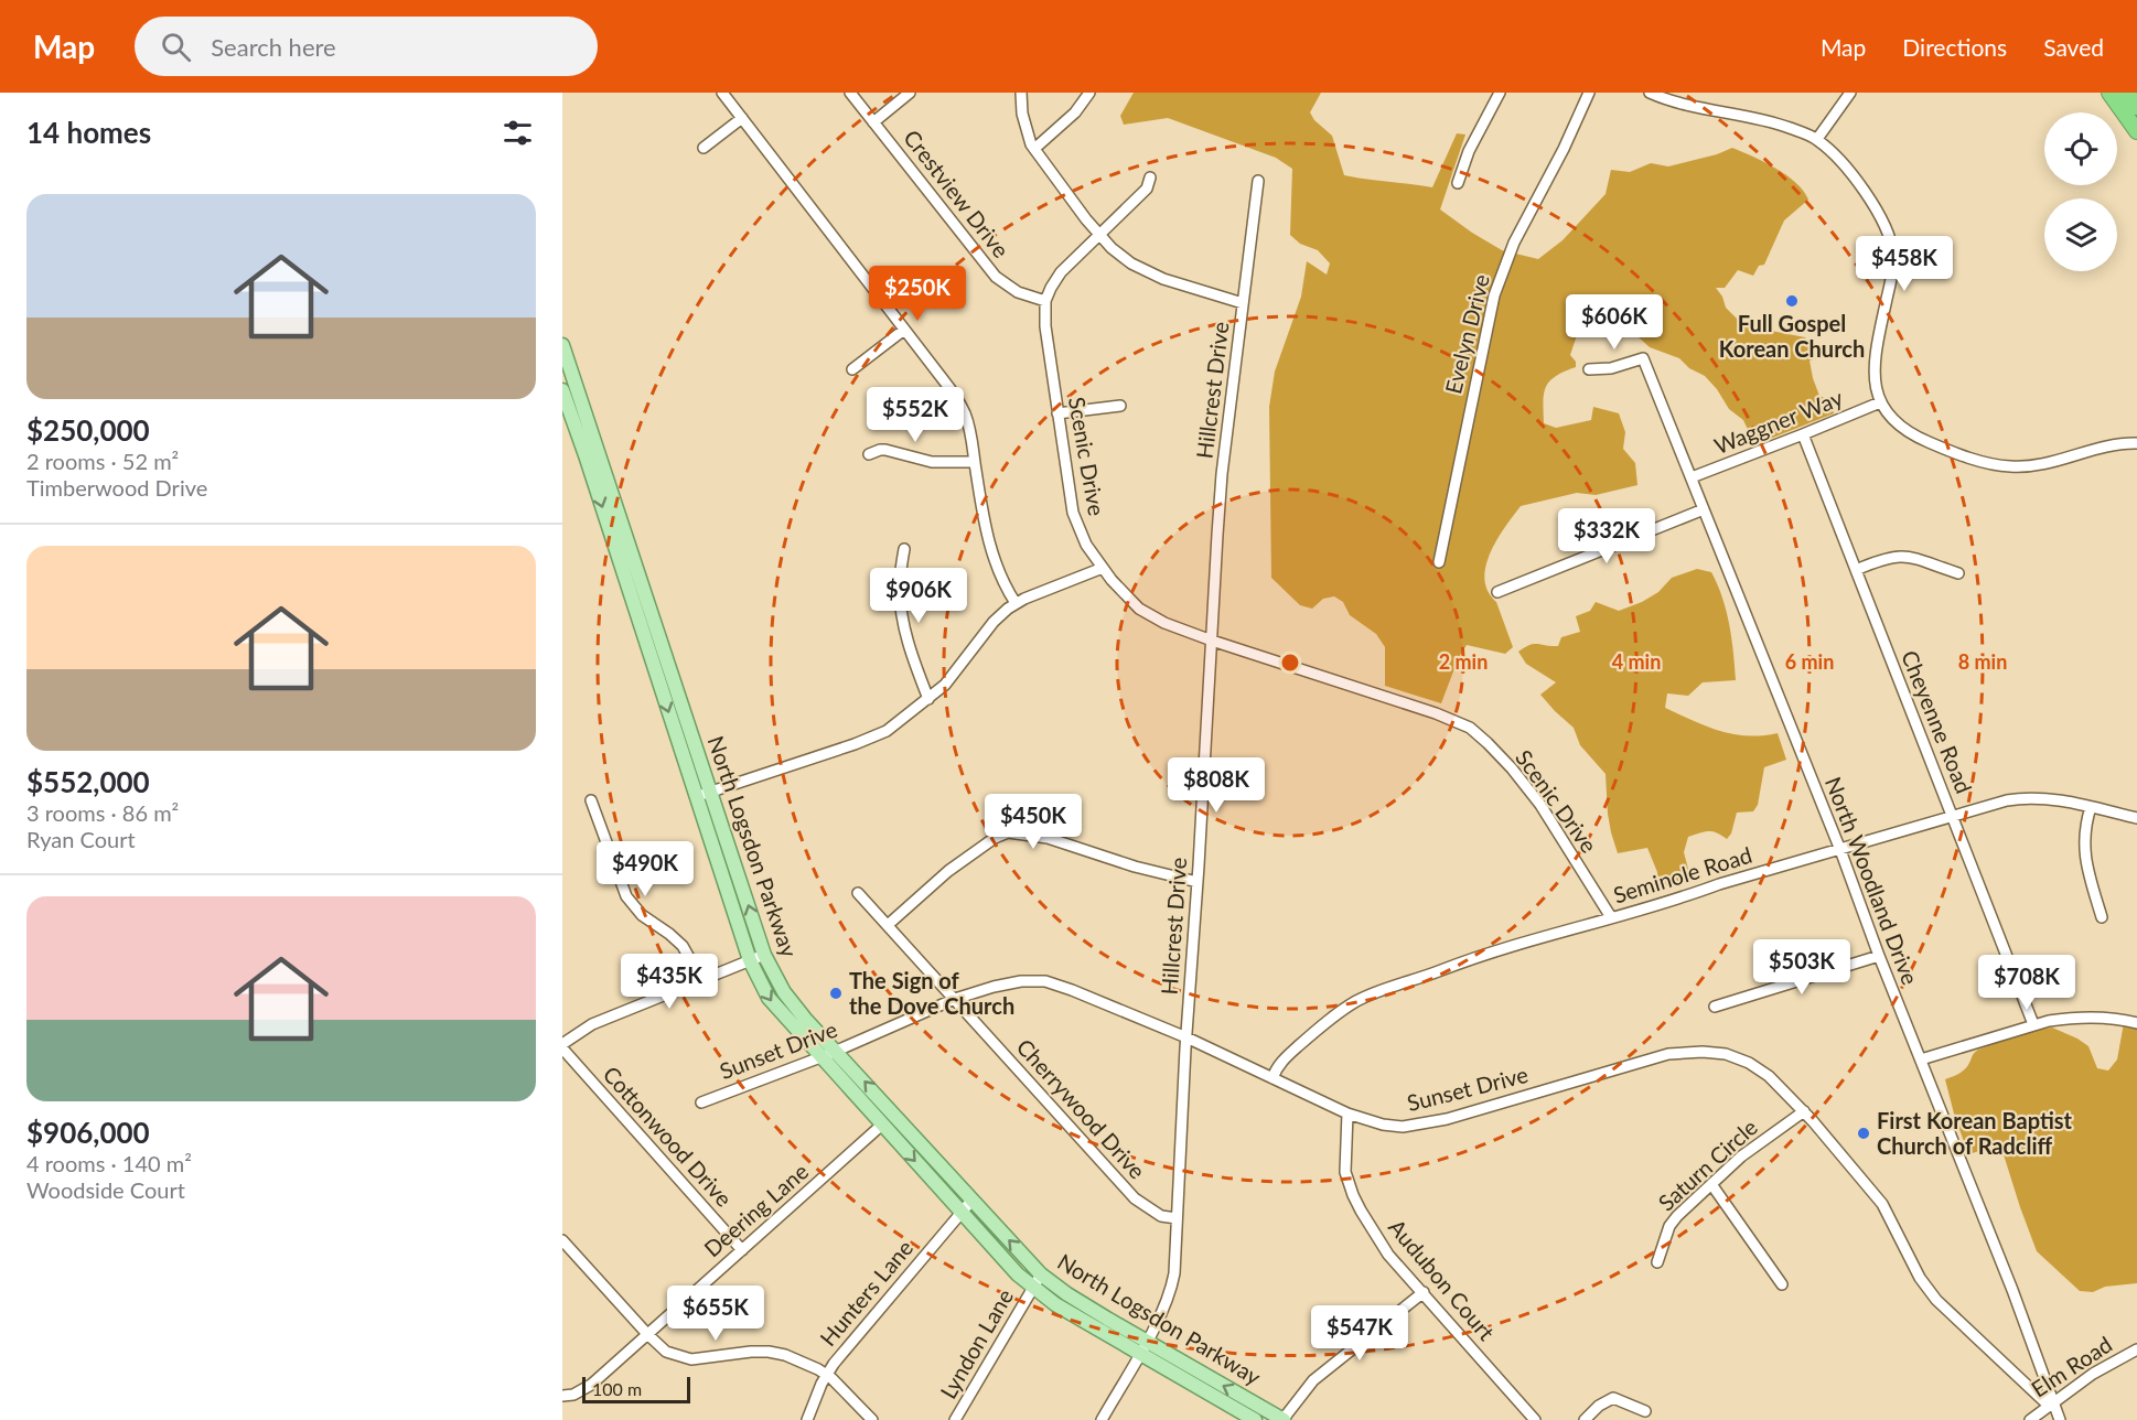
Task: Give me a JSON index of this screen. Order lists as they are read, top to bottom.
{
  "streets": {
    "main road": ["North Logsdon Parkway"],
    "street": [
      "Crestview Drive",
      "Evelyn Drive",
      "Hillcrest Drive",
      "Waggner Way",
      "Scenic Drive",
      "Cheyenne Road",
      "Seminole Road",
      "North Woodland Drive",
      "Sunset Drive",
      "Cherrywood Drive",
      "Cottonwood Drive",
      "Saturn Circle",
      "Deering Lane",
      "Audubon Court",
      "Hunters Lane",
      "Lyndon Lane",
      "Elm Road"
    ]
  },
  "crossings": [
    ["Crestview Drive", "Scenic Drive"],
    ["Hillcrest Drive", "Scenic Drive"],
    ["Hillcrest Drive", "North Logsdon Parkway"],
    ["Hillcrest Drive", "Sunset Drive"],
    ["Hillcrest Drive", "Cherrywood Drive"],
    ["Waggner Way", "Cheyenne Road"],
    ["Waggner Way", "North Woodland Drive"],
    ["Scenic Drive", "Seminole Road"],
    ["Cheyenne Road", "Seminole Road"],
    ["North Logsdon Parkway", "Sunset Drive"],
    ["North Logsdon Parkway", "Deering Lane"],
    ["North Logsdon Parkway", "Hunters Lane"],
    ["North Logsdon Parkway", "Lyndon Lane"],
    ["Seminole Road", "North Woodland Drive"],
    ["Seminole Road", "Sunset Drive"],
    ["North Woodland Drive", "Sunset Drive"],
    ["North Woodland Drive", "Elm Road"],
    ["Sunset Drive", "Cherrywood Drive"],
    ["Sunset Drive", "Saturn Circle"],
    ["Sunset Drive", "Audubon Court"],
    ["Sunset Drive", "Elm Road"],
    ["Cottonwood Drive", "Deering Lane"]
  ],
  "places": ["Full Gospel Korean Church", "The Sign of the Dove Church", "First Korean Baptist Church of Radcliff"],
  "scale_bar": "100 m",
  "page": {
    "header": "Map",
    "search": "Search here",
    "nav": ["Map", "Directions", "Saved"],
    "heading": "14 homes",
    "list": [
      {
        "name": "$250,000",
        "note": "2 rooms · 52 m² · Timberwood Drive"
      },
      {
        "name": "$552,000",
        "note": "3 rooms · 86 m² · Ryan Court"
      },
      {
        "name": "$906,000",
        "note": "4 rooms · 140 m² · Woodside Court"
      }
    ],
    "price": [
      "$458K",
      "$250K",
      "$606K",
      "$552K",
      "$332K",
      "$906K",
      "$808K",
      "$450K",
      "$490K",
      "$503K",
      "$435K",
      "$708K",
      "$655K",
      "$547K"
    ],
    "scale": "100 m"
  },
  "rings": [
    "2 min",
    "4 min",
    "6 min",
    "8 min"
  ]
}
